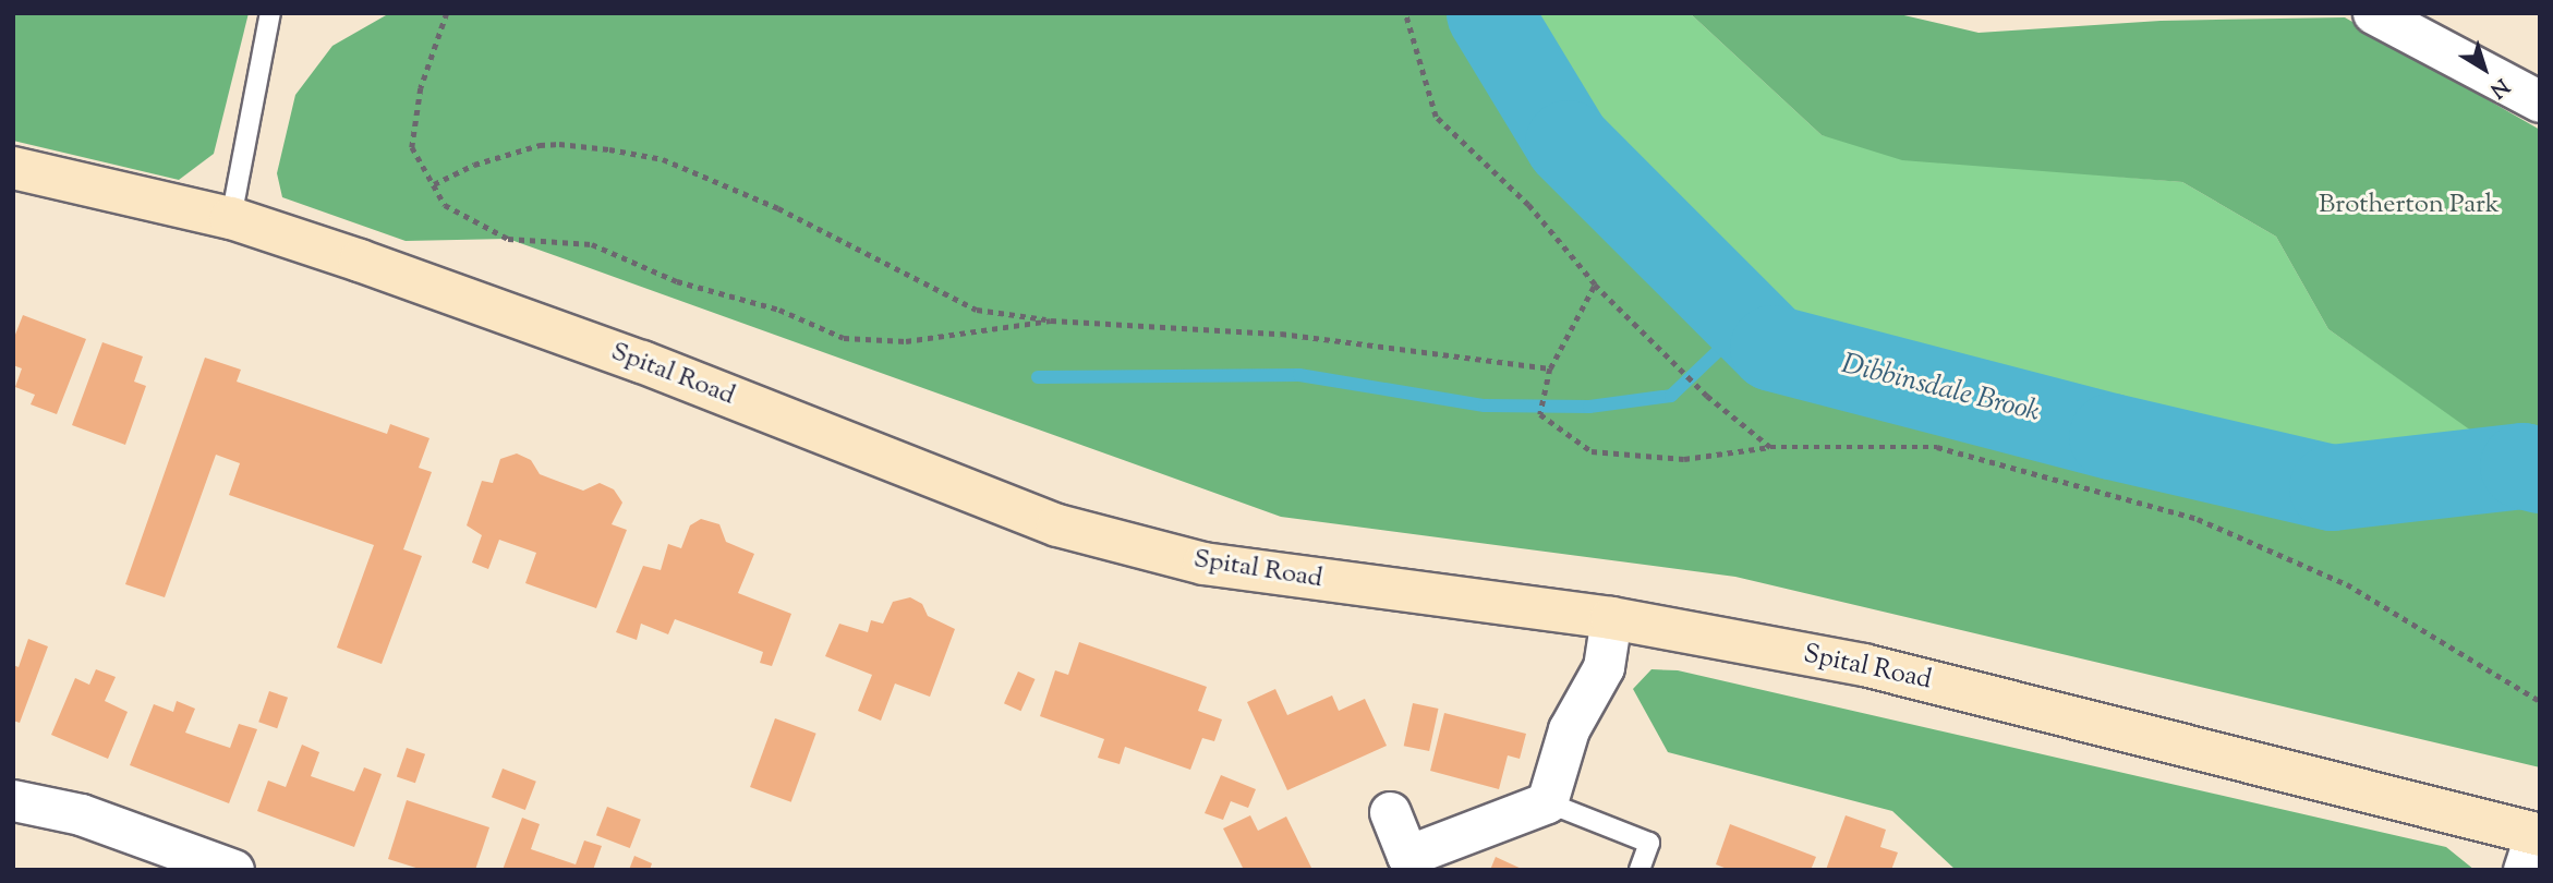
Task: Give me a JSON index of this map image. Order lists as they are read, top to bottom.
{
  "streets": {
    "main road": ["Spital Road"]
  },
  "water": ["Dibbinsdale Brook"],
  "parks": ["Brotherton Park"],
  "north": "bottom right"
}
